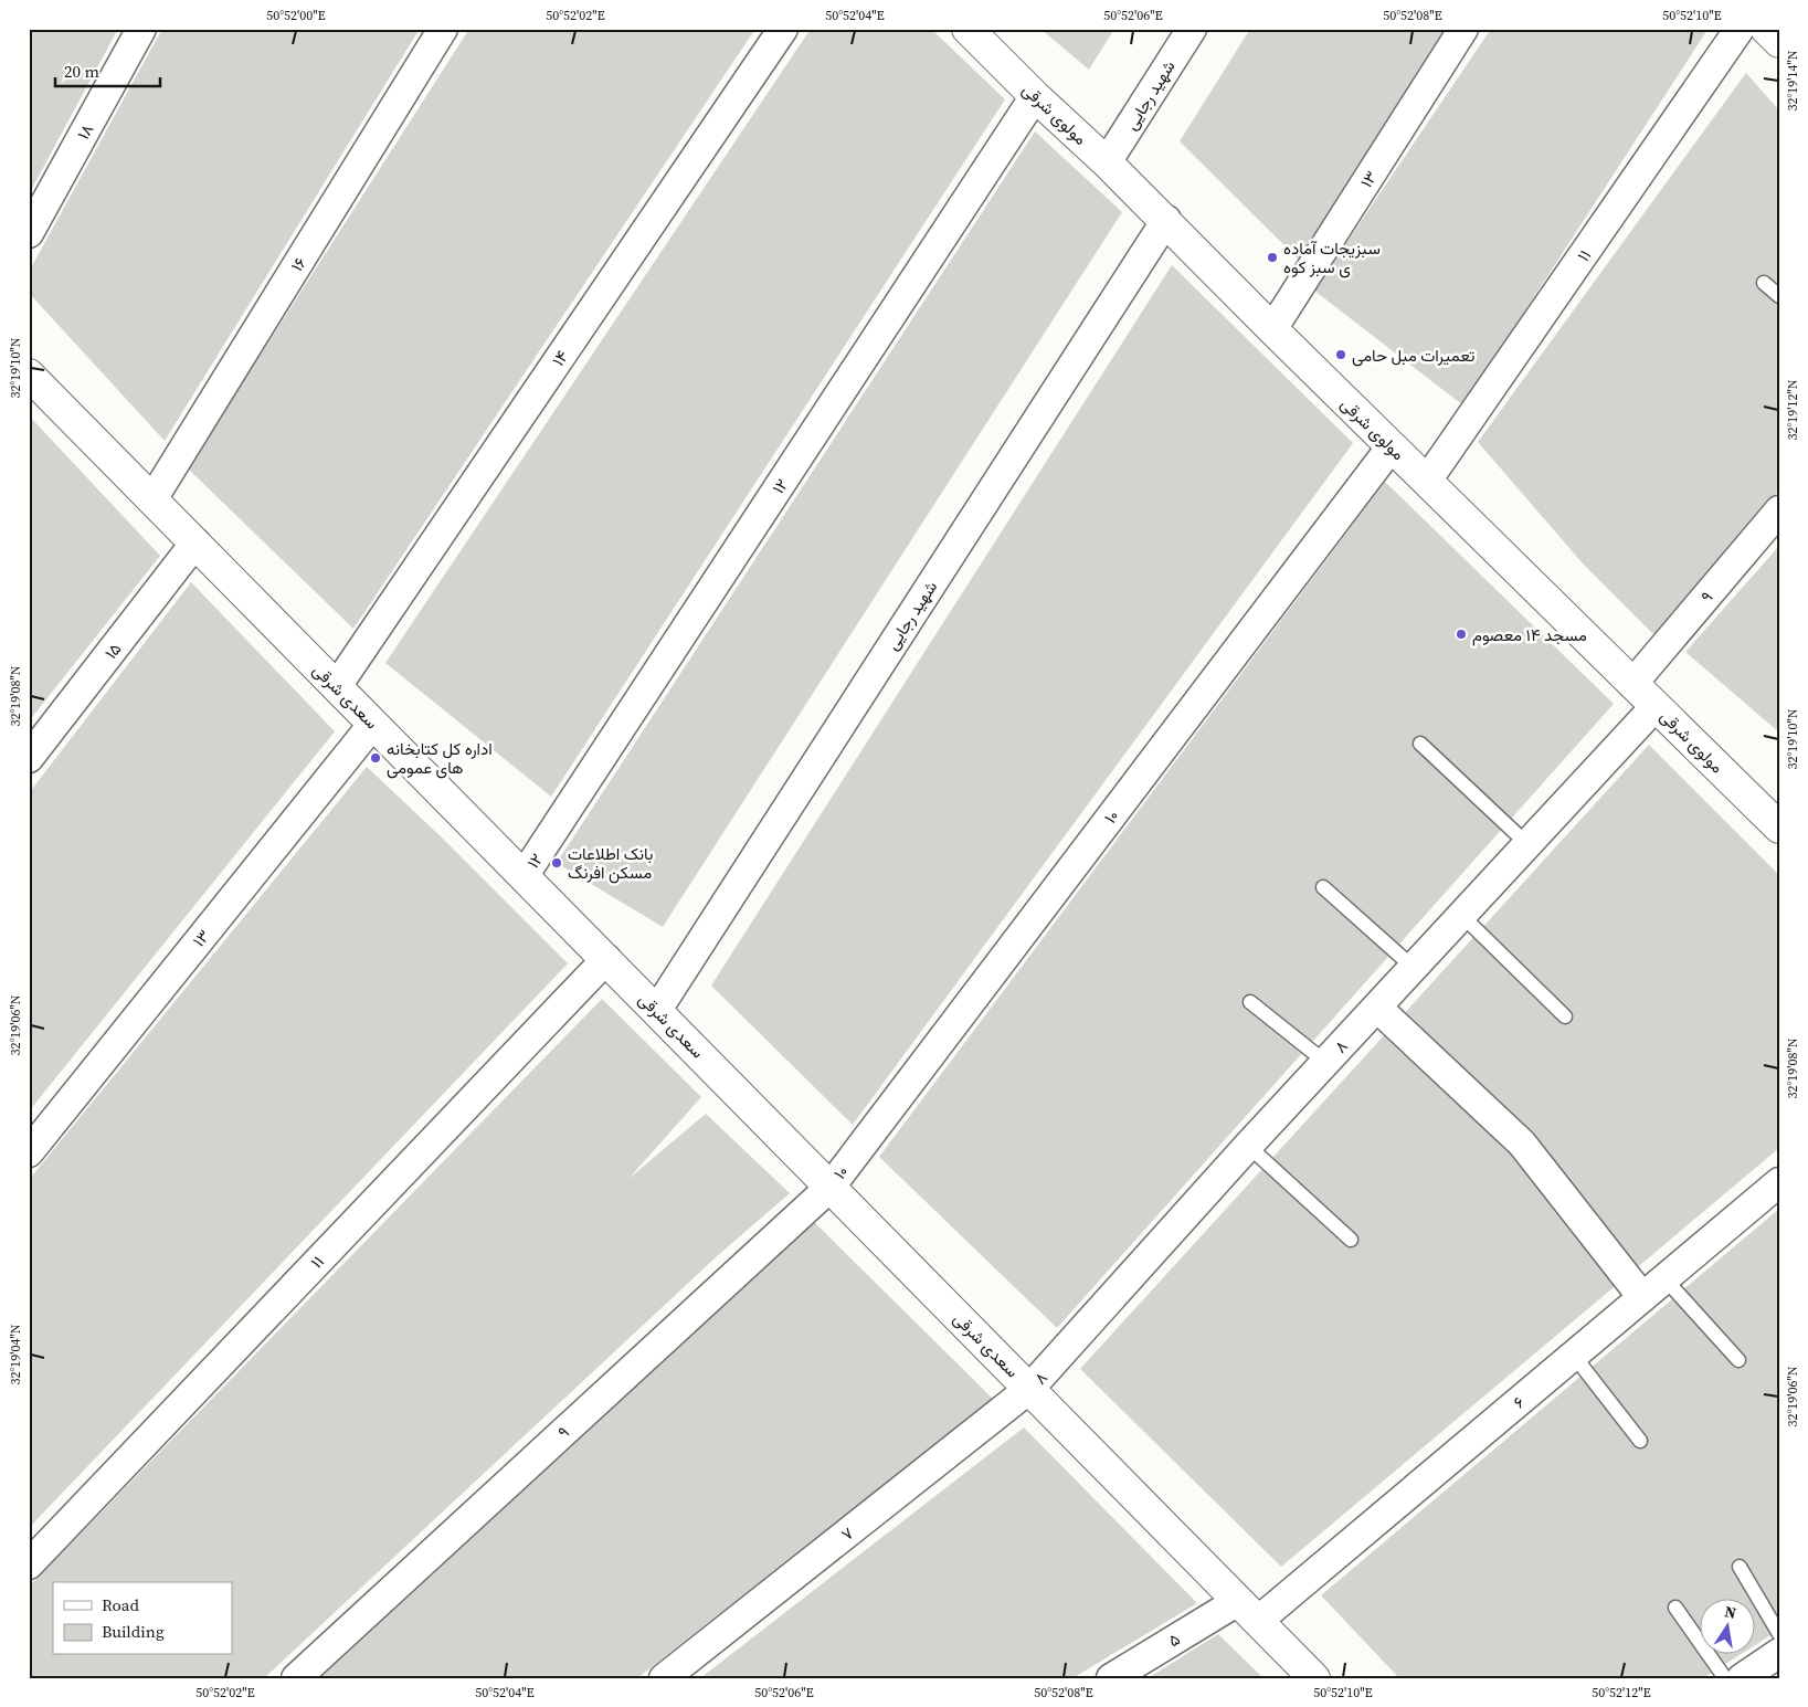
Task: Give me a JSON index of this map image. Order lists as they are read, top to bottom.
{
  "streets": {
    "main road": ["مولوی شرقی", "سعدی شرقی"],
    "street": [
      "شهید رجایی",
      "۱۸",
      "۱۳",
      "۱۱",
      "۱۶",
      "۱۴",
      "۱۲",
      "۹",
      "۱۵",
      "۱۰",
      "۸",
      "۶",
      "۷",
      "۵"
    ]
  },
  "crossings": [
    ["شهید رجایی", "مولوی شرقی"],
    ["شهید رجایی", "سعدی شرقی"],
    ["مولوی شرقی", "۱۳"],
    ["مولوی شرقی", "۱۱"],
    ["مولوی شرقی", "۱۲"],
    ["مولوی شرقی", "۹"],
    ["مولوی شرقی", "۱۰"],
    ["مولوی شرقی", "۸"],
    ["۱۳", "سعدی شرقی"],
    ["۱۱", "سعدی شرقی"],
    ["۱۶", "سعدی شرقی"],
    ["۱۴", "سعدی شرقی"],
    ["۱۲", "سعدی شرقی"],
    ["۹", "سعدی شرقی"],
    ["۹", "۱۰"],
    ["۱۵", "سعدی شرقی"],
    ["سعدی شرقی", "۱۰"],
    ["سعدی شرقی", "۸"],
    ["سعدی شرقی", "۶"],
    ["سعدی شرقی", "۷"],
    ["سعدی شرقی", "۵"],
    ["۸", "۷"],
    ["۶", "۵"]
  ],
  "places": [
    "سبزیجات آماده ی سبز کوه",
    "تعمیرات مبل حامی",
    "مسجد ۱۴ معصوم",
    "اداره کل کتابخانه های عمومی",
    "بانک اطلاعات مسکن افرنگ"
  ],
  "legend": ["Road", "Building"],
  "scale_bar": "20 m",
  "north": "top",
  "coordinates": [
    "50°52'00\"E",
    "50°52'02\"E",
    "50°52'04\"E",
    "50°52'06\"E",
    "50°52'08\"E",
    "50°52'10\"E",
    "32°19'14\"N",
    "32°19'10\"N",
    "32°19'12\"N",
    "32°19'08\"N",
    "32°19'06\"N",
    "32°19'04\"N",
    "50°52'12\"E"
  ]
}
